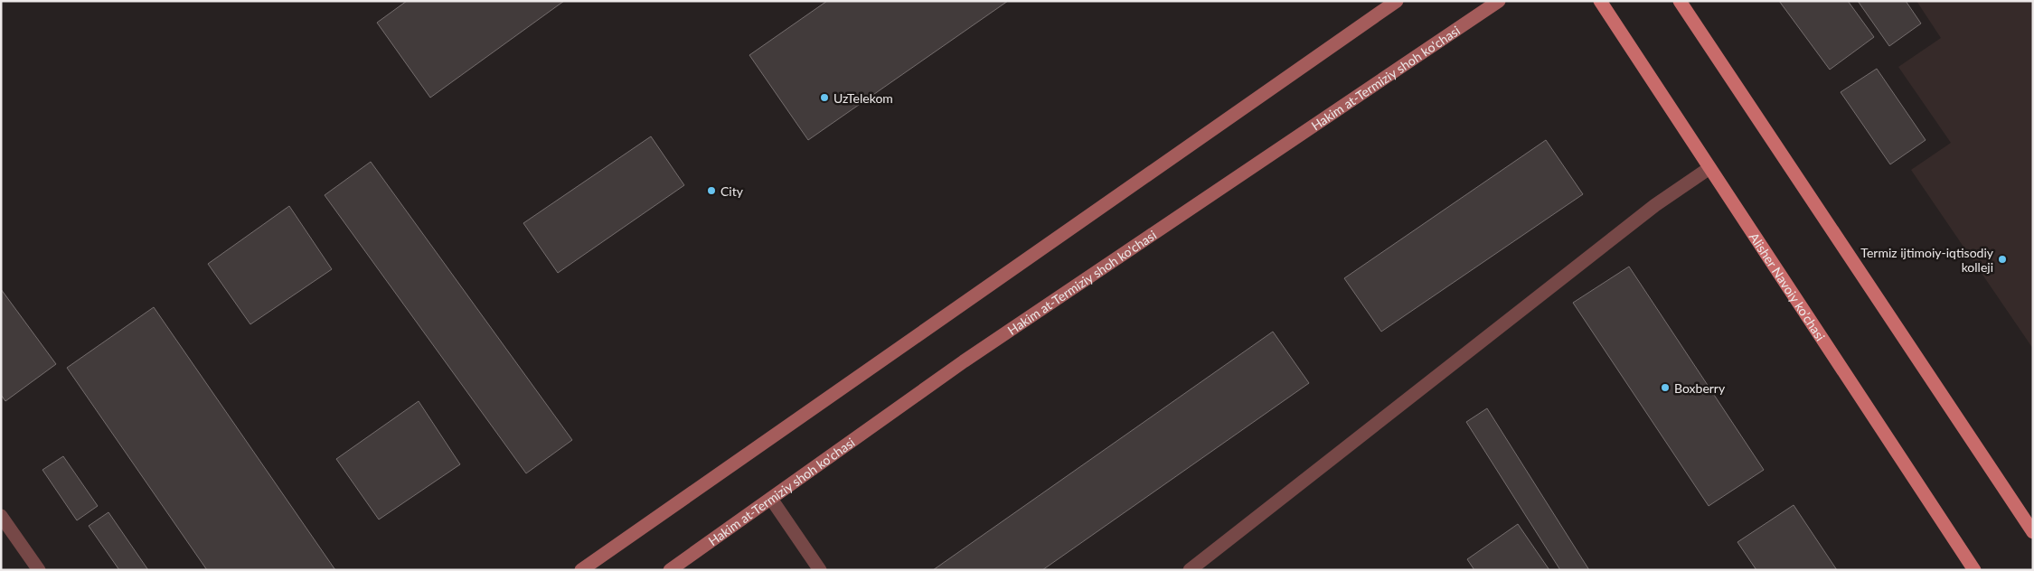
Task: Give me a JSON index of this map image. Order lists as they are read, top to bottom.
{
  "streets": {
    "main road": ["Hakim at-Termiziy shoh ko'chasi", "Alisher Navoiy ko’chasi"]
  },
  "places": [
    "UzTelekom",
    "City",
    "Termiz ijtimoiy-iqtisodiy kolleji",
    "Boxberry"
  ]
}
